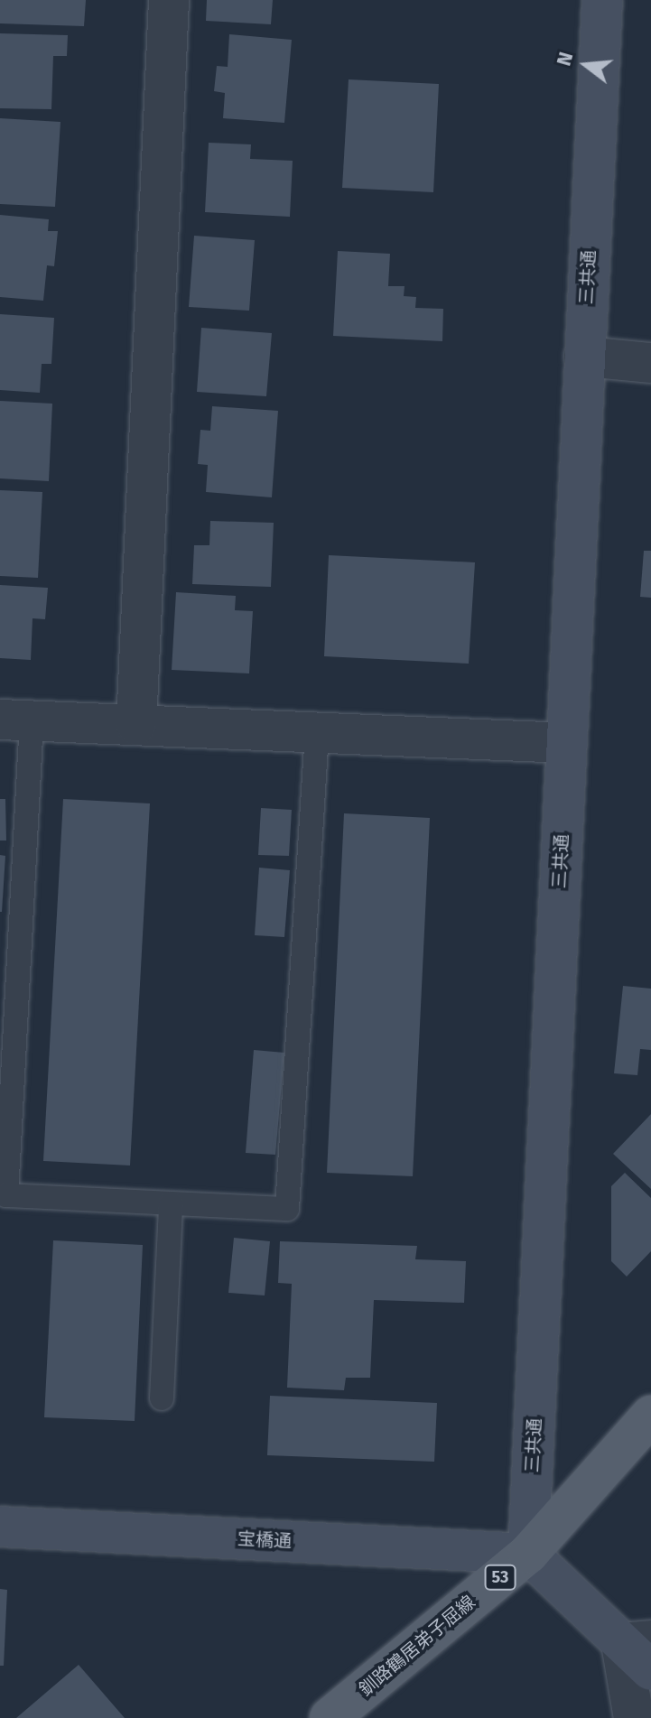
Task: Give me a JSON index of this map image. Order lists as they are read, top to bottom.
{
  "streets": {
    "main road": ["53", "釧路鶴居弟子屈線"],
    "street": ["三共通", "宝橋通"]
  },
  "crossings": [
    ["三共通", "宝橋通"],
    ["三共通", "釧路鶴居弟子屈線"],
    ["宝橋通", "釧路鶴居弟子屈線"]
  ],
  "north": "left"
}
